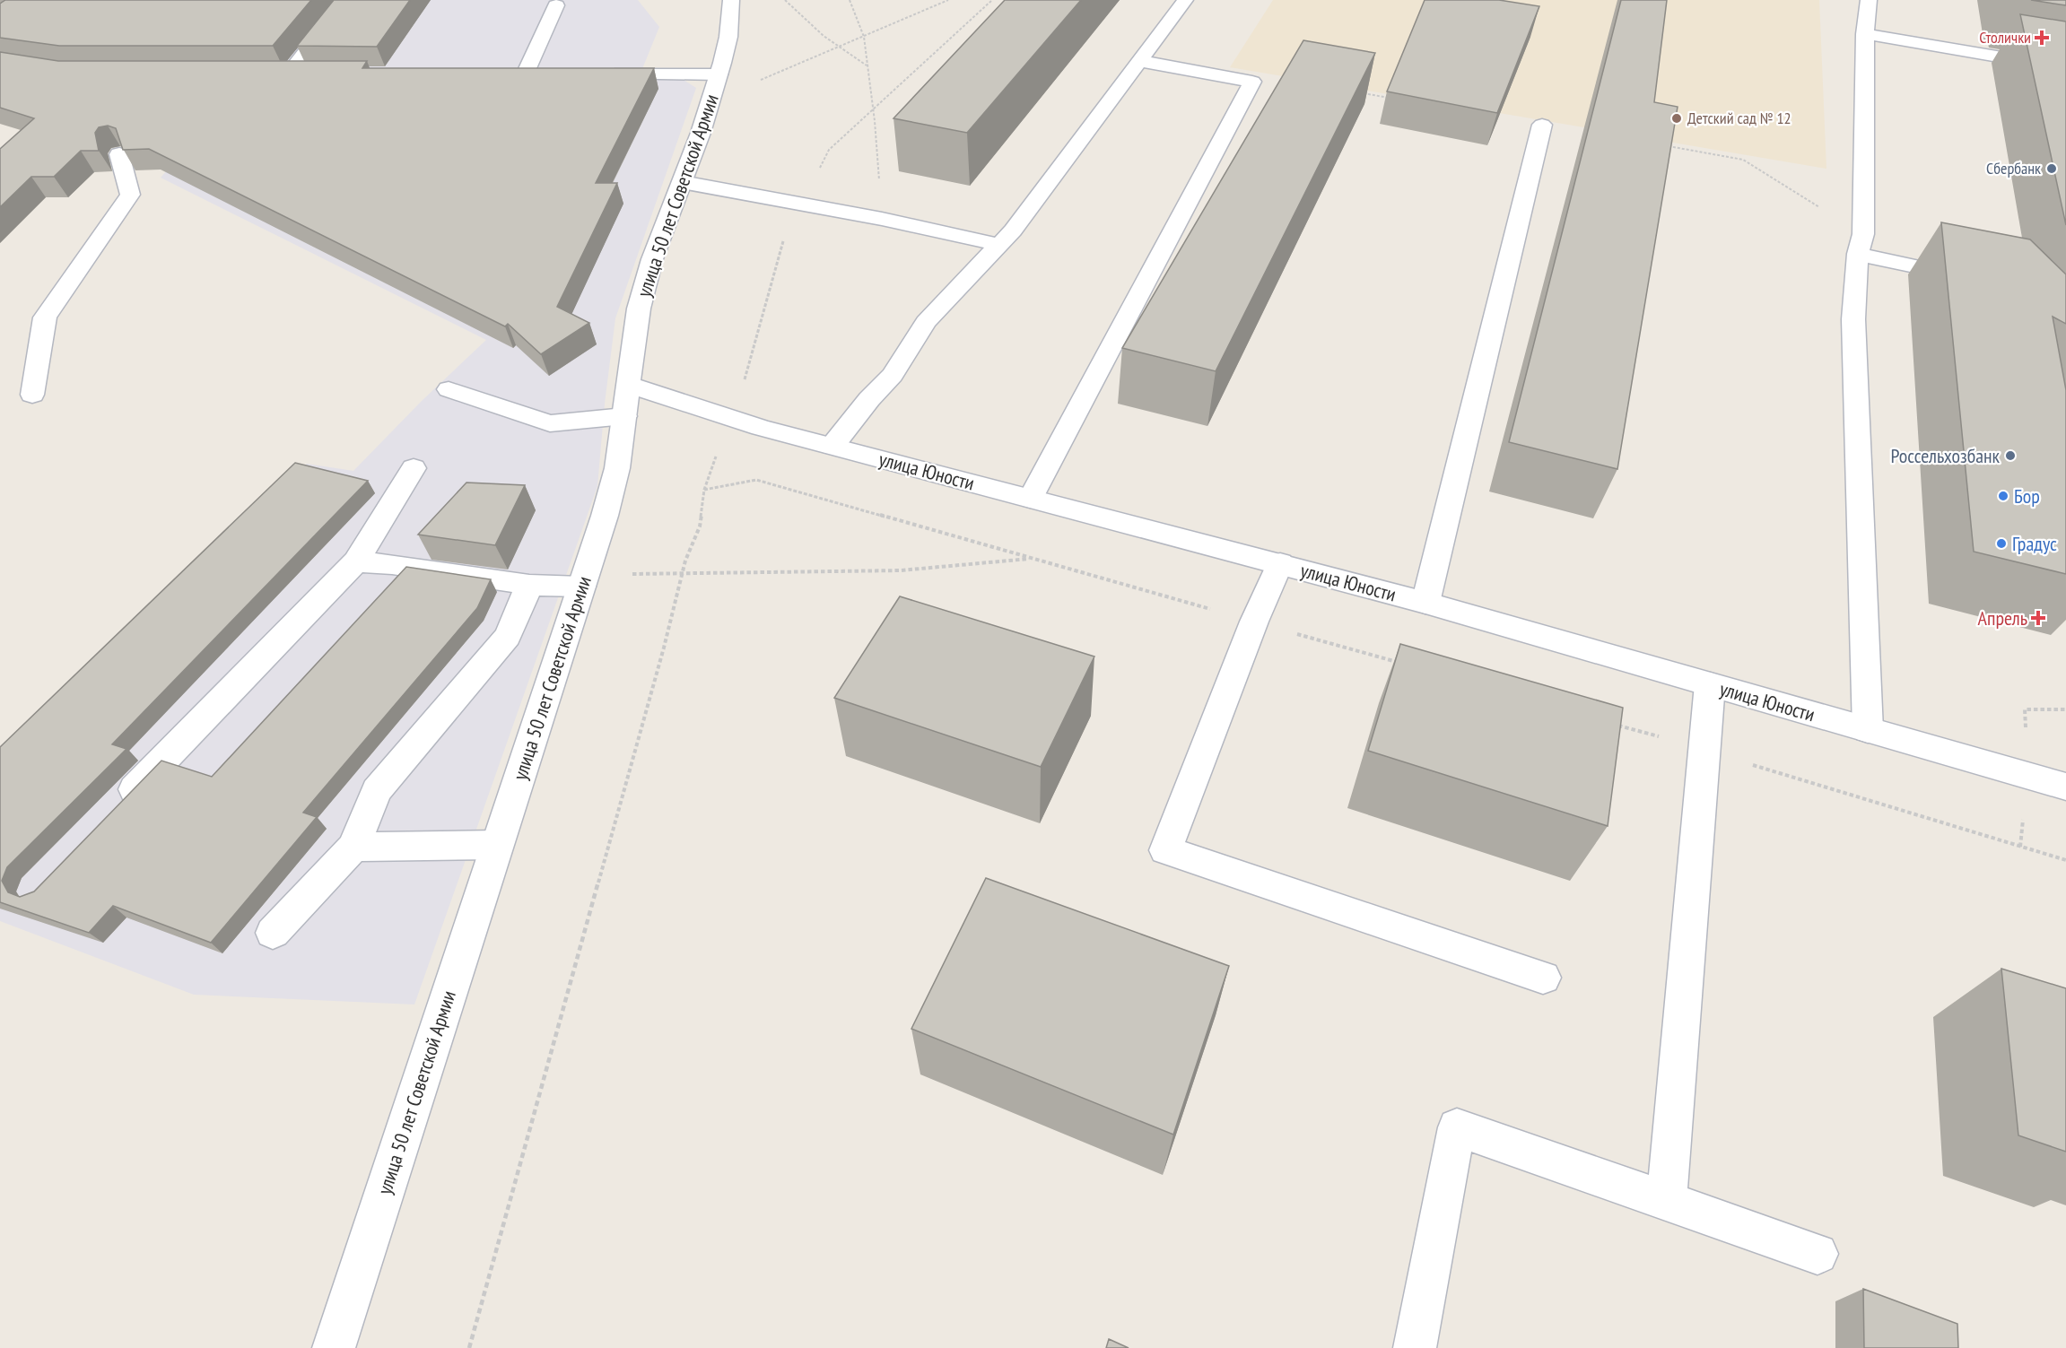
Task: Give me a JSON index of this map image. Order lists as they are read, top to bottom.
{
  "streets": {
    "street": ["улица 50 лет Советской Армии", "улица Юности"]
  },
  "crossings": [
    ["улица 50 лет Советской Армии", "улица Юности"]
  ],
  "places": {
    "health": ["Столички", "Апрель"],
    "other": [
      "Детский сад № 12",
      "Сбербанк",
      "Россельхозбанк",
      "Бор",
      "Градус"
    ]
  }
}
